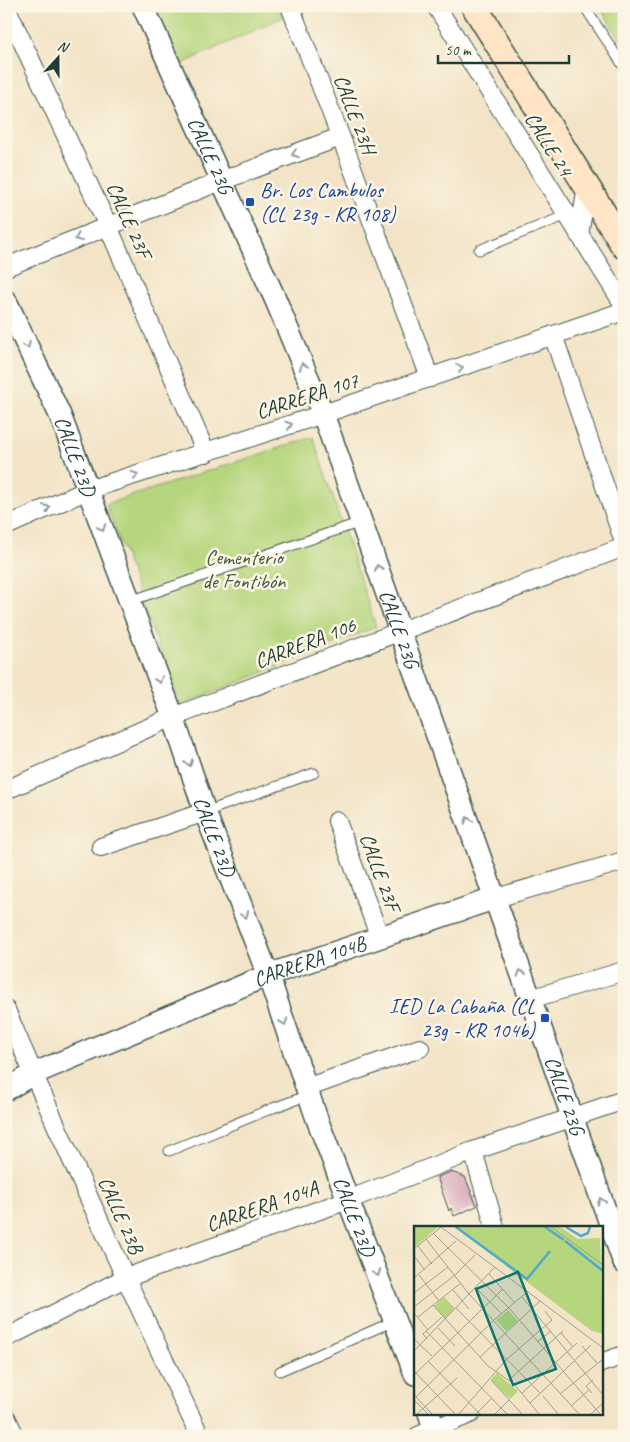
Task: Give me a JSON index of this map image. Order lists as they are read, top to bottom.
{
  "streets": {
    "street": [
      "CALLE 23H",
      "CALLE 24",
      "CALLE 23G",
      "CALLE 23F",
      "CARRERA 107",
      "CALLE 23D",
      "CARRERA 106",
      "CARRERA 104B",
      "CARRERA 104A",
      "CALLE 23B"
    ]
  },
  "crossings": [
    ["CALLE 23H", "CARRERA 107"],
    ["CALLE 23G", "CARRERA 107"],
    ["CALLE 23G", "CARRERA 106"],
    ["CALLE 23G", "CARRERA 104B"],
    ["CALLE 23G", "CARRERA 104A"],
    ["CALLE 23F", "CARRERA 107"],
    ["CALLE 23F", "CARRERA 104B"],
    ["CARRERA 107", "CALLE 23D"],
    ["CALLE 23D", "CARRERA 106"],
    ["CALLE 23D", "CARRERA 104B"],
    ["CALLE 23D", "CARRERA 104A"],
    ["CARRERA 104B", "CALLE 23B"],
    ["CARRERA 104A", "CALLE 23B"]
  ],
  "one_way": ["CALLE 23G", "CARRERA 107", "CALLE 23D"],
  "parks": ["Cementerio de Fontibón"],
  "places": {
    "transit": ["Br. Los Cambulos (CL 23g - KR 108)", "IED La Cabaña (CL 23g - KR 104b)"]
  },
  "scale_bar": "50 m",
  "north": "top"
}
